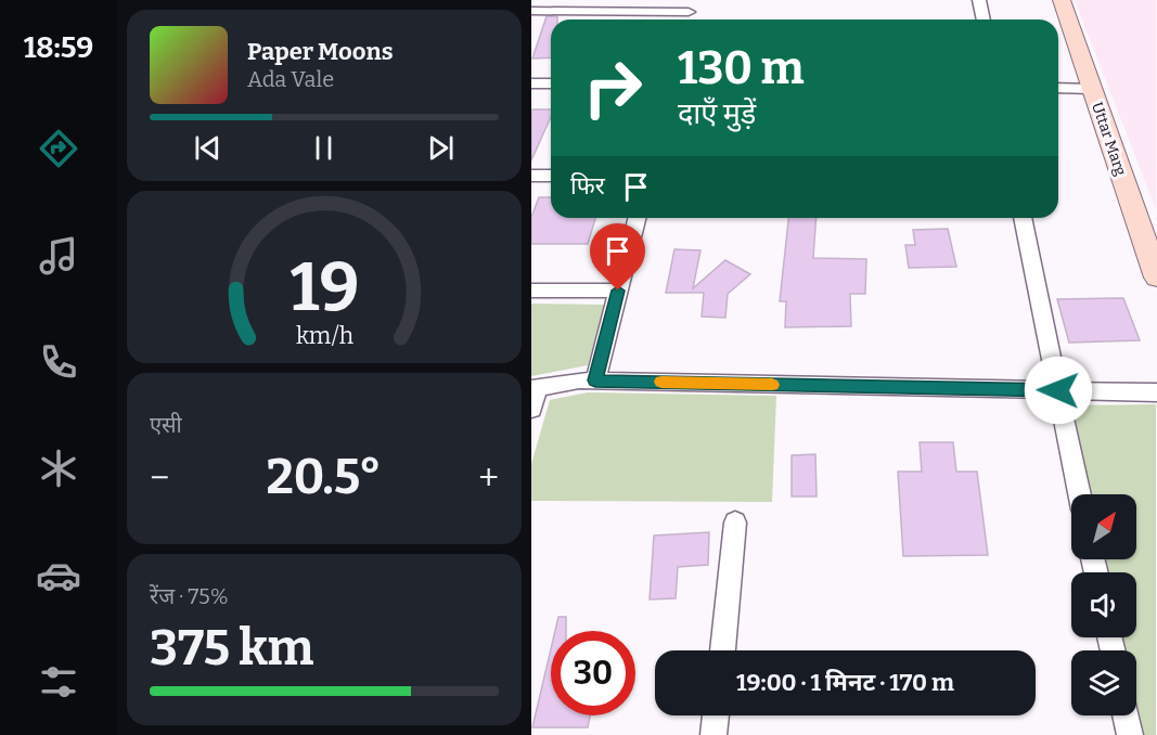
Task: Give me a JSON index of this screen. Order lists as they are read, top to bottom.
{
  "streets": {
    "main road": ["Uttar Marg"]
  },
  "north": "top right",
  "page": {
    "tabs": "18:59",
    "turn": ["130 m", "दाएँ मुड़ें"],
    "song": ["Paper Moons", "Ada Vale"],
    "then": "फिर",
    "tile": [
      "एसी",
      ["रेंज · 75%", "375 km"]
    ],
    "heat": ["−", "20.5°", "+"],
    "limit": "30",
    "trip": "19:00 · 1 मिनट · 170 m",
    "gauge": ["19", "km/h"]
  }
}
